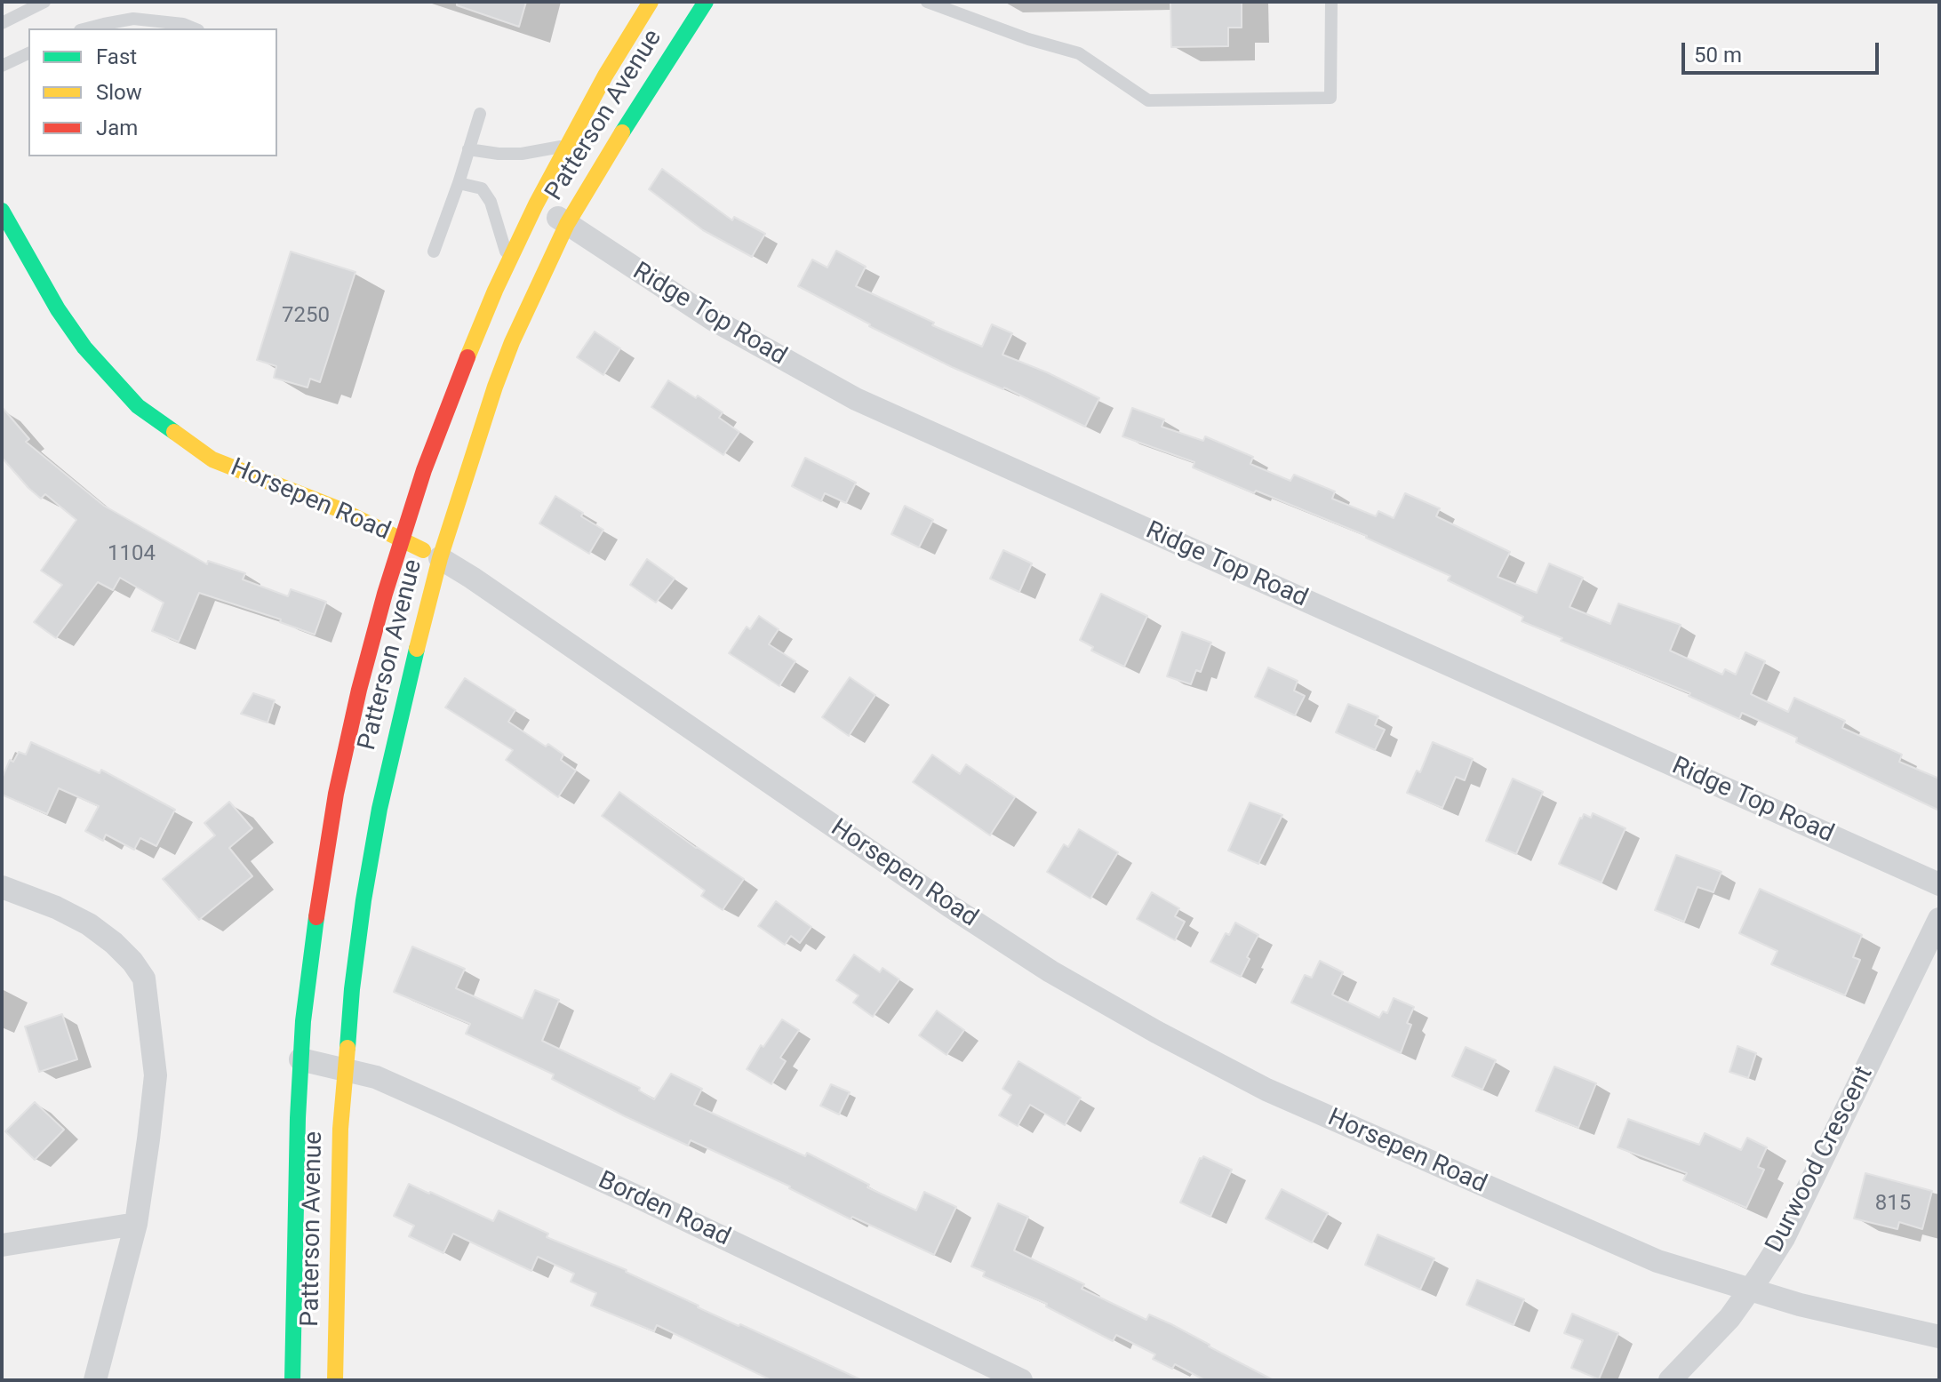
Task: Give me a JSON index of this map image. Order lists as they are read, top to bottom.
{
  "streets": {
    "main road": ["Patterson Avenue", "Horsepen Road"],
    "street": ["Ridge Top Road", "Durwood Crescent", "Borden Road"]
  },
  "crossings": [
    ["Patterson Avenue", "Ridge Top Road"],
    ["Patterson Avenue", "Horsepen Road"],
    ["Patterson Avenue", "Borden Road"],
    ["Horsepen Road", "Durwood Crescent"]
  ],
  "house_numbers": ["7250", "1104", "815"],
  "legend": ["Fast", "Slow", "Jam"],
  "scale_bar": "50 m"
}
